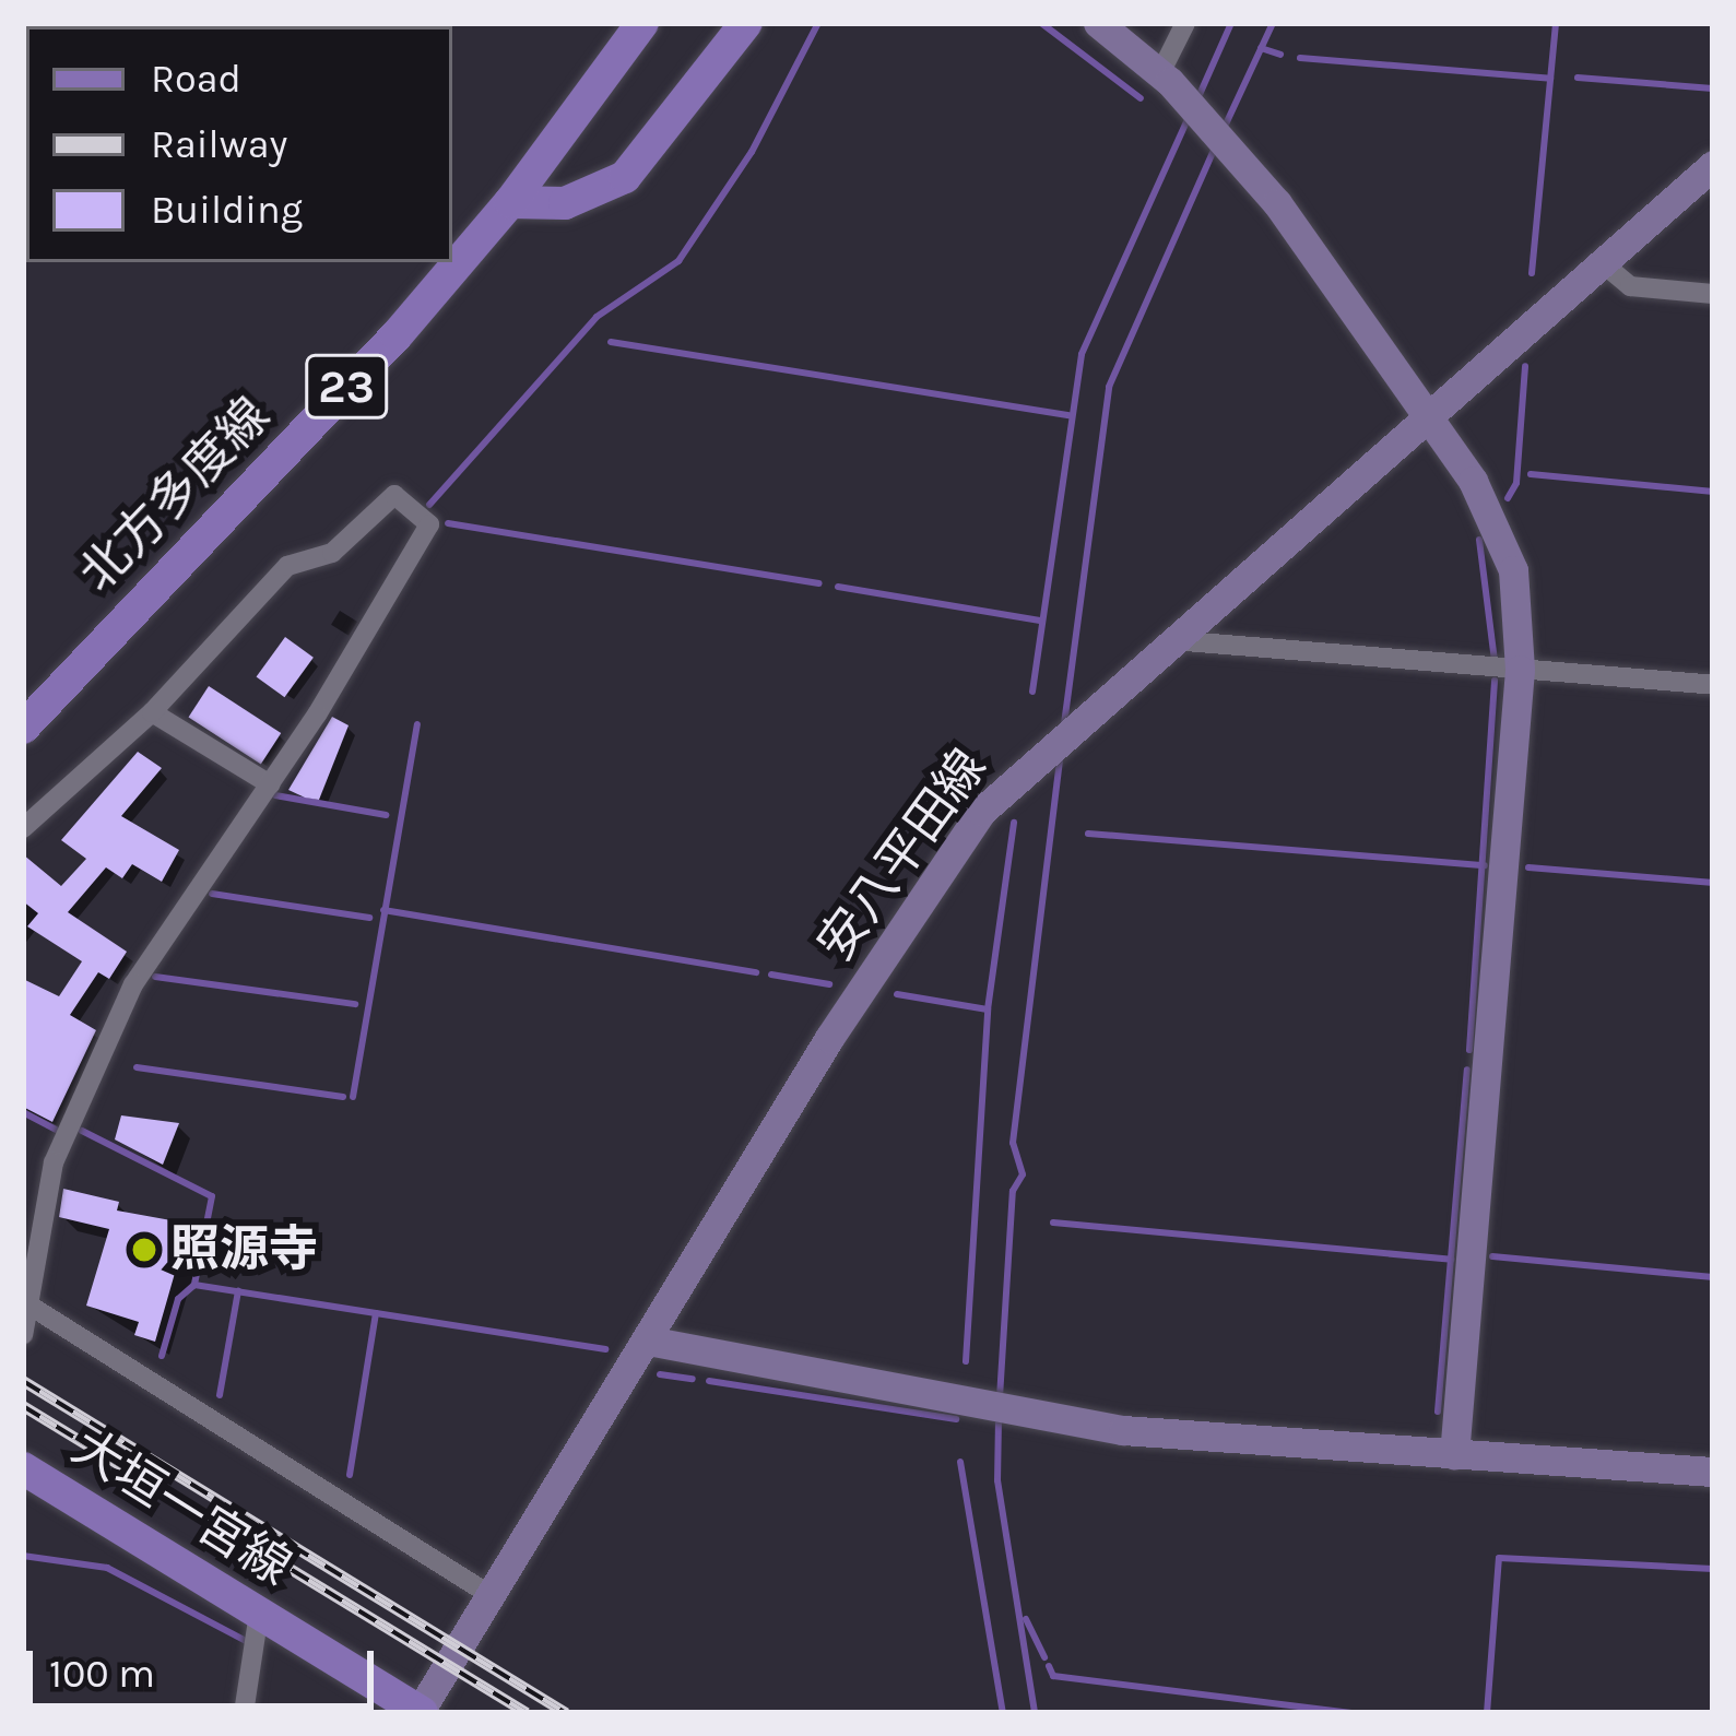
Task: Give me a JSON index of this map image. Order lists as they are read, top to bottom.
{
  "streets": {
    "main road": ["23", "北方多度線", "大垣一宮線"],
    "street": ["安八平田線"]
  },
  "crossings": [
    ["安八平田線", "大垣一宮線"]
  ],
  "places": ["照源寺"],
  "legend": ["Road", "Railway", "Building"],
  "scale_bar": "100 m"
}
